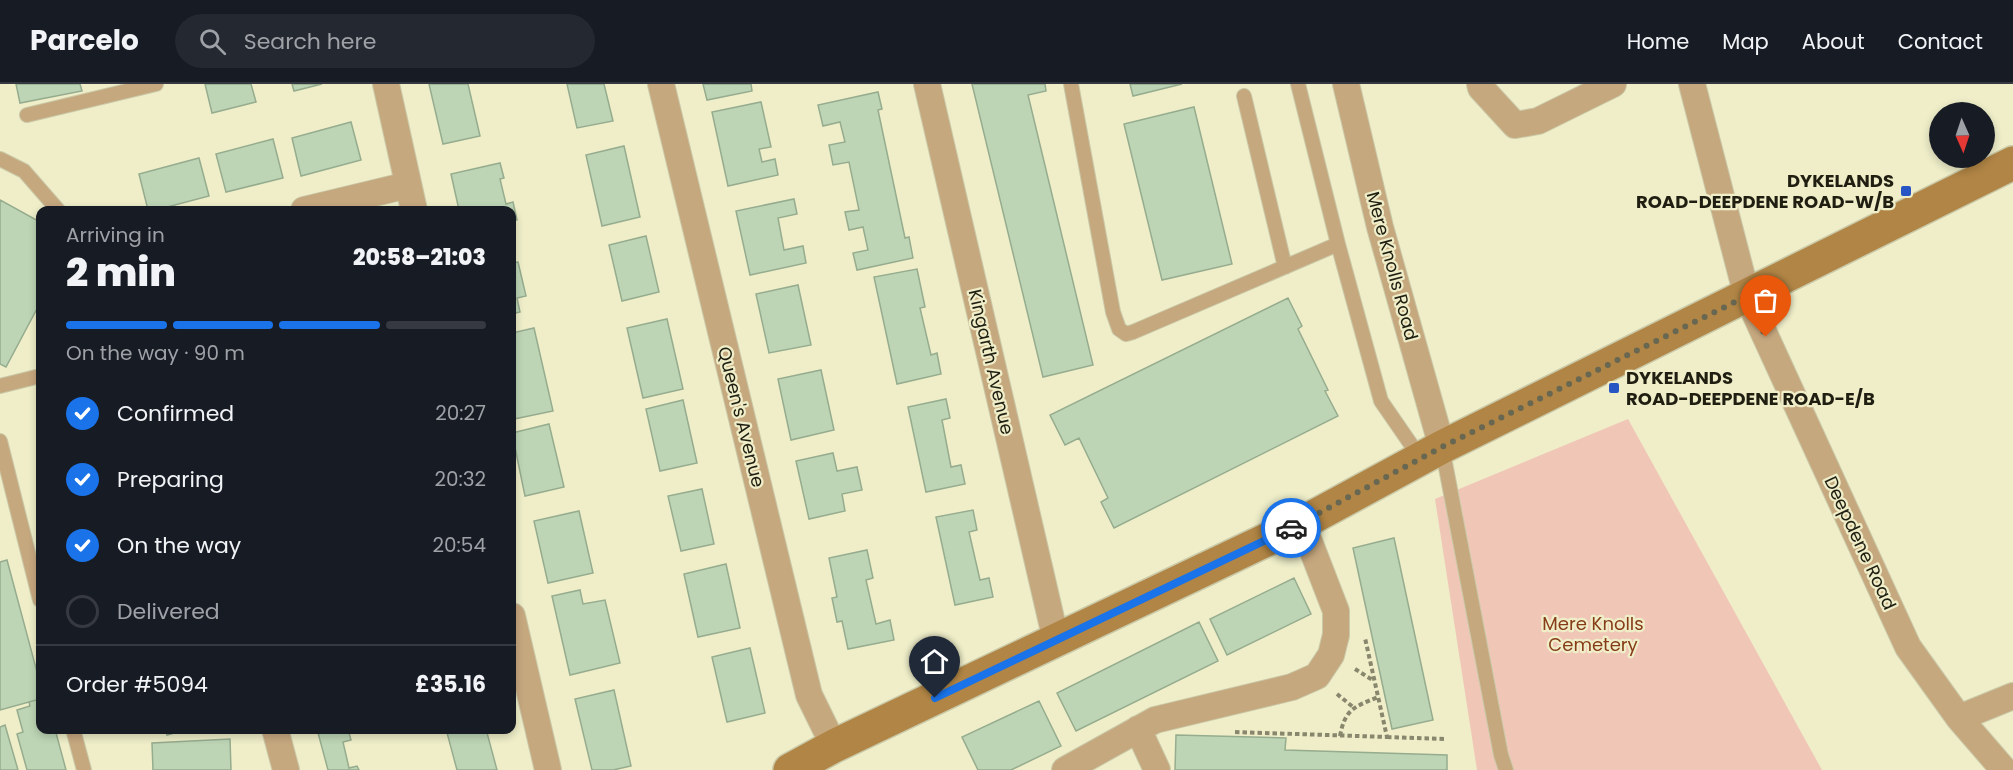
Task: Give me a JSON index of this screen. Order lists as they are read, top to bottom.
{
  "streets": {
    "street": [
      "Mere Knolls Road",
      "Kingarth Avenue",
      "Queen's Avenue",
      "Deepdene Road"
    ]
  },
  "parks": ["Mere Knolls Cemetery"],
  "places": {
    "transit": ["DYKELANDS ROAD-DEEPDENE ROAD-W/B", "DYKELANDS ROAD-DEEPDENE ROAD-E/B"]
  },
  "north": "bottom",
  "page": {
    "header": "Parcelo",
    "search": "Search here",
    "nav": [
      "Home",
      "Map",
      "About",
      "Contact"
    ],
    "heading": ["2 min", "Arriving in", "20:58–21:03"],
    "panel": ["Order #5094", "£35.16"],
    "bar": "On the way · 90 m",
    "list": [
      ["Confirmed", "20:27"],
      ["Preparing", "20:32"],
      ["On the way", "20:54"],
      "Delivered"
    ]
  }
}
